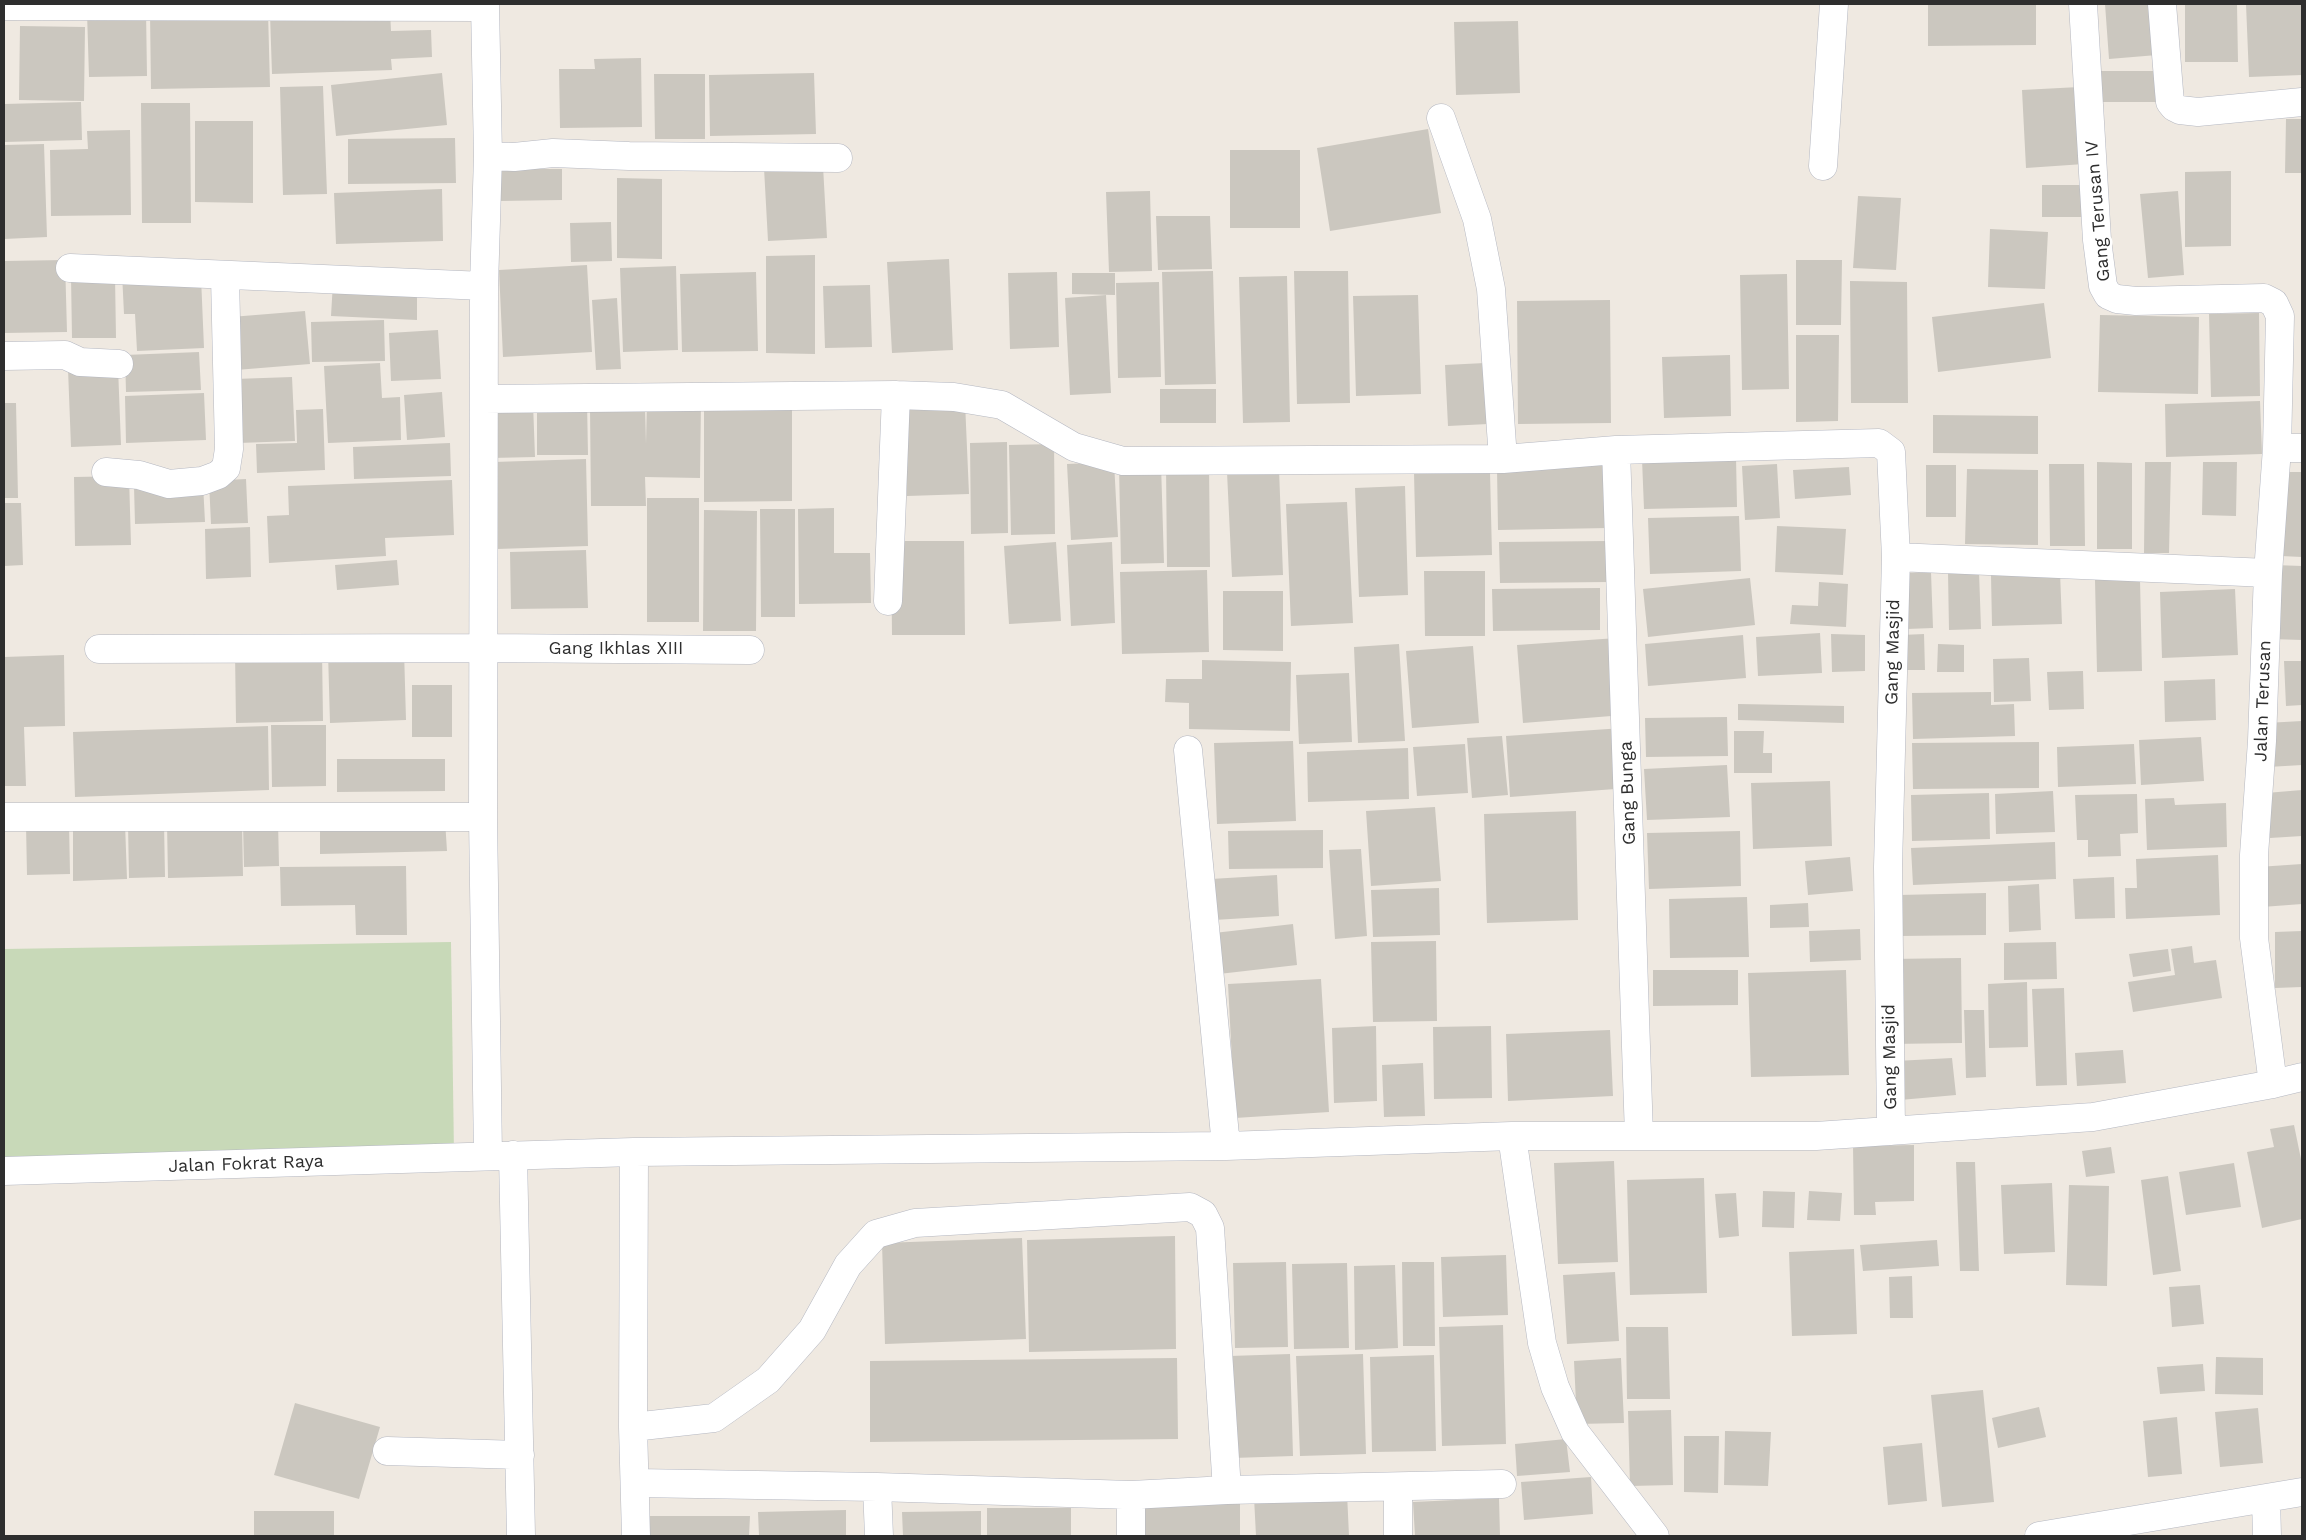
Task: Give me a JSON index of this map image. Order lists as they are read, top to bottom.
{
  "streets": {
    "street": [
      "Gang Terusan IV",
      "Gang Ikhlas XIII",
      "Gang Masjid",
      "Jalan Terusan",
      "Gang Bunga",
      "Jalan Fokrat Raya"
    ]
  },
  "crossings": [
    ["Gang Terusan IV", "Jalan Terusan"],
    ["Gang Masjid", "Gang Bunga"],
    ["Gang Masjid", "Jalan Fokrat Raya"],
    ["Jalan Terusan", "Jalan Fokrat Raya"],
    ["Gang Bunga", "Jalan Fokrat Raya"]
  ]
}
